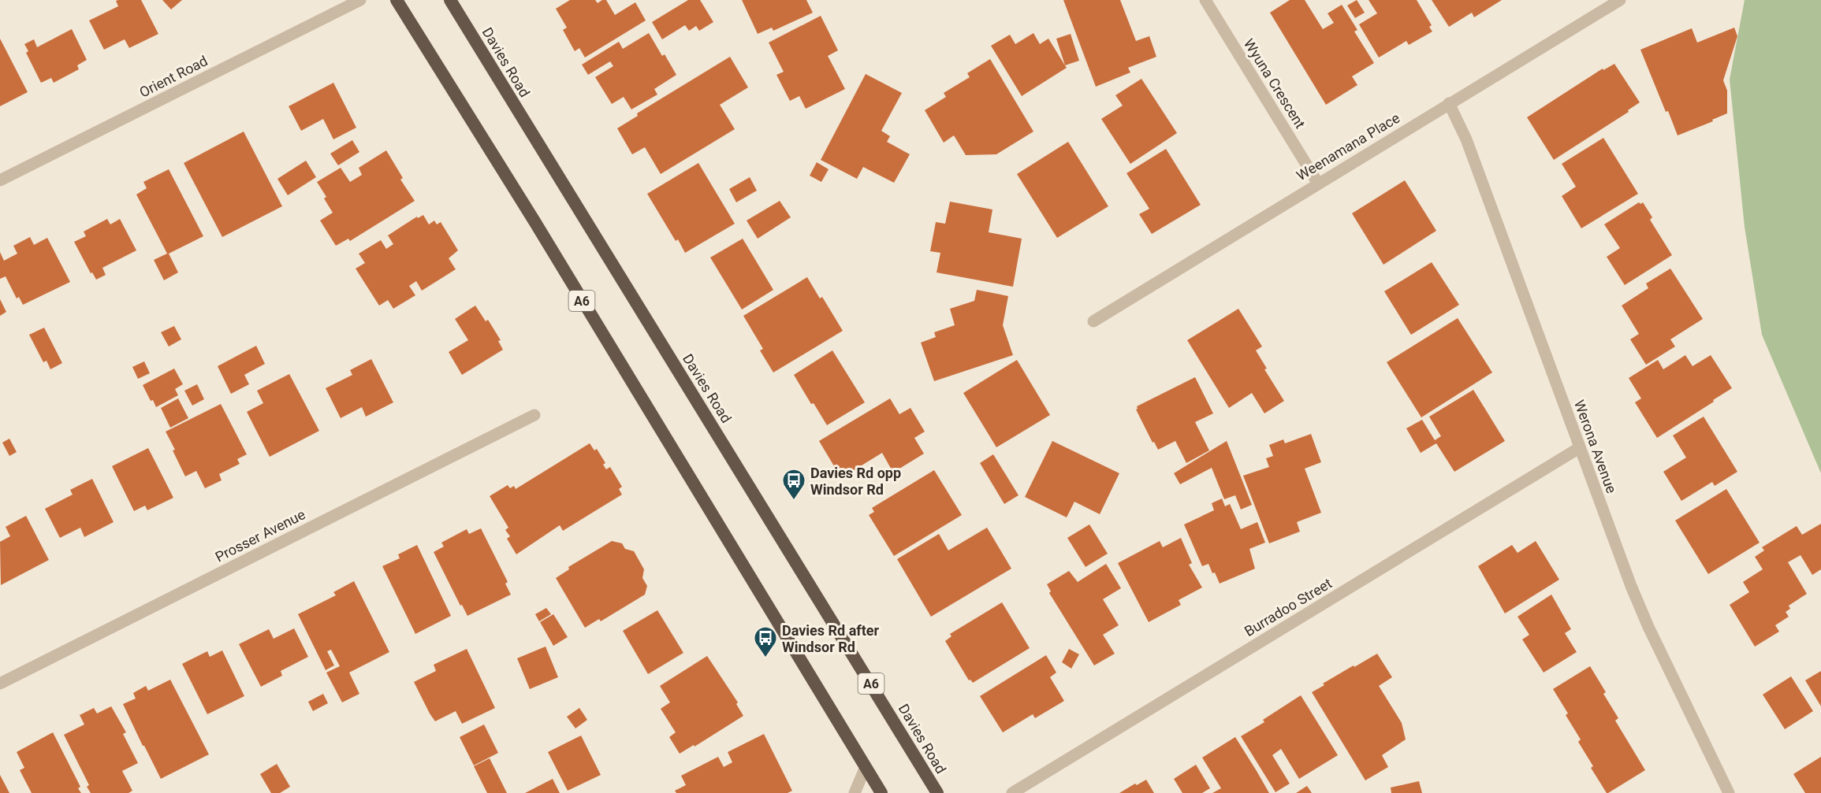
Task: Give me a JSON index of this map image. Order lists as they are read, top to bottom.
{
  "streets": {
    "highway": ["Davies Road", "A6"],
    "street": [
      "Orient Road",
      "Wyuna Crescent",
      "Weenamana Place",
      "Werona Avenue",
      "Prosser Avenue",
      "Burradoo Street"
    ]
  },
  "crossings": [
    ["Wyuna Crescent", "Weenamana Place"],
    ["Weenamana Place", "Werona Avenue"],
    ["Werona Avenue", "Burradoo Street"]
  ],
  "places": {
    "bus stop": ["Davies Rd opp Windsor Rd", "Davies Rd after Windsor Rd"]
  }
}
